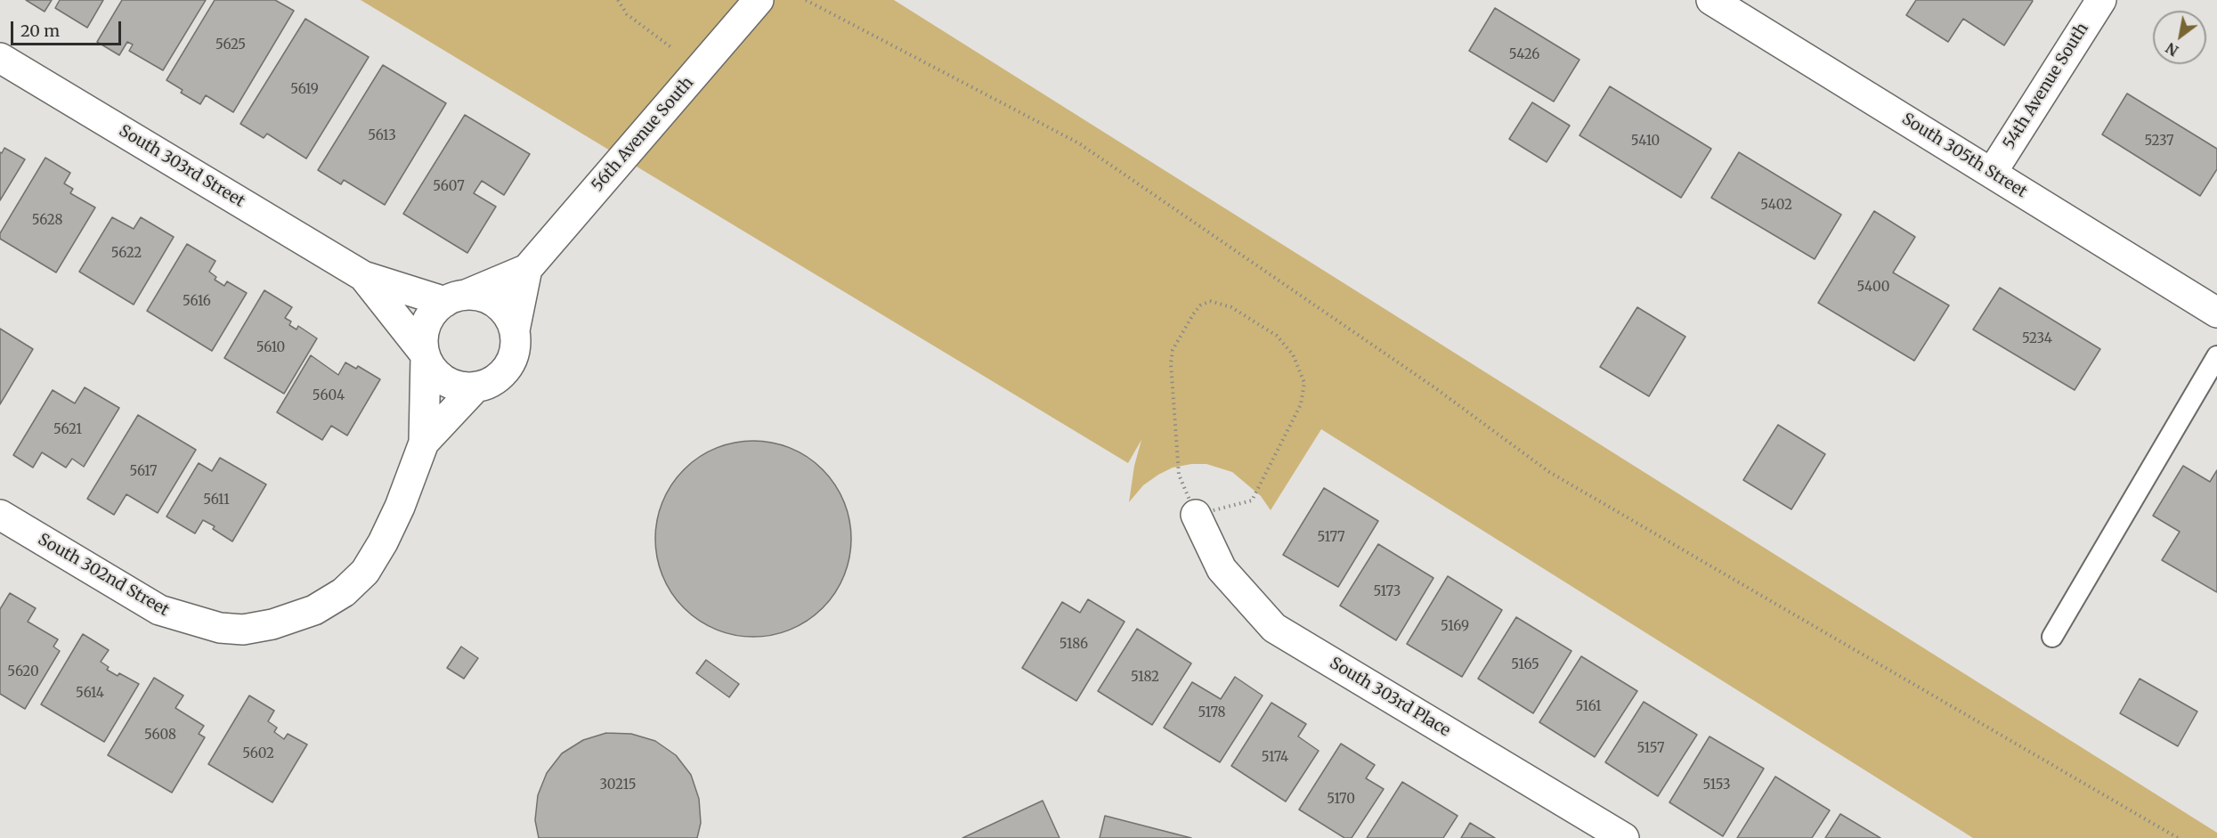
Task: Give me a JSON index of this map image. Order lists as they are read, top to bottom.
{
  "streets": {
    "street": [
      "54th Avenue South",
      "56th Avenue South",
      "South 305th Street",
      "South 303rd Street",
      "South 302nd Street",
      "South 303rd Place"
    ]
  },
  "crossings": [
    ["54th Avenue South", "South 305th Street"],
    ["56th Avenue South", "South 302nd Street"]
  ],
  "house_numbers": [
    "5625",
    "5426",
    "5619",
    "5613",
    "5410",
    "5237",
    "5607",
    "5402",
    "5628",
    "5622",
    "5400",
    "5616",
    "5234",
    "5610",
    "5604",
    "5621",
    "5617",
    "5611",
    "5177",
    "5173",
    "5169",
    "5186",
    "5165",
    "5620",
    "5182",
    "5614",
    "5161",
    "5178",
    "5608",
    "5157",
    "5602",
    "5174",
    "30215",
    "5153",
    "5170"
  ],
  "scale_bar": "20 m",
  "north": "bottom left"
}
